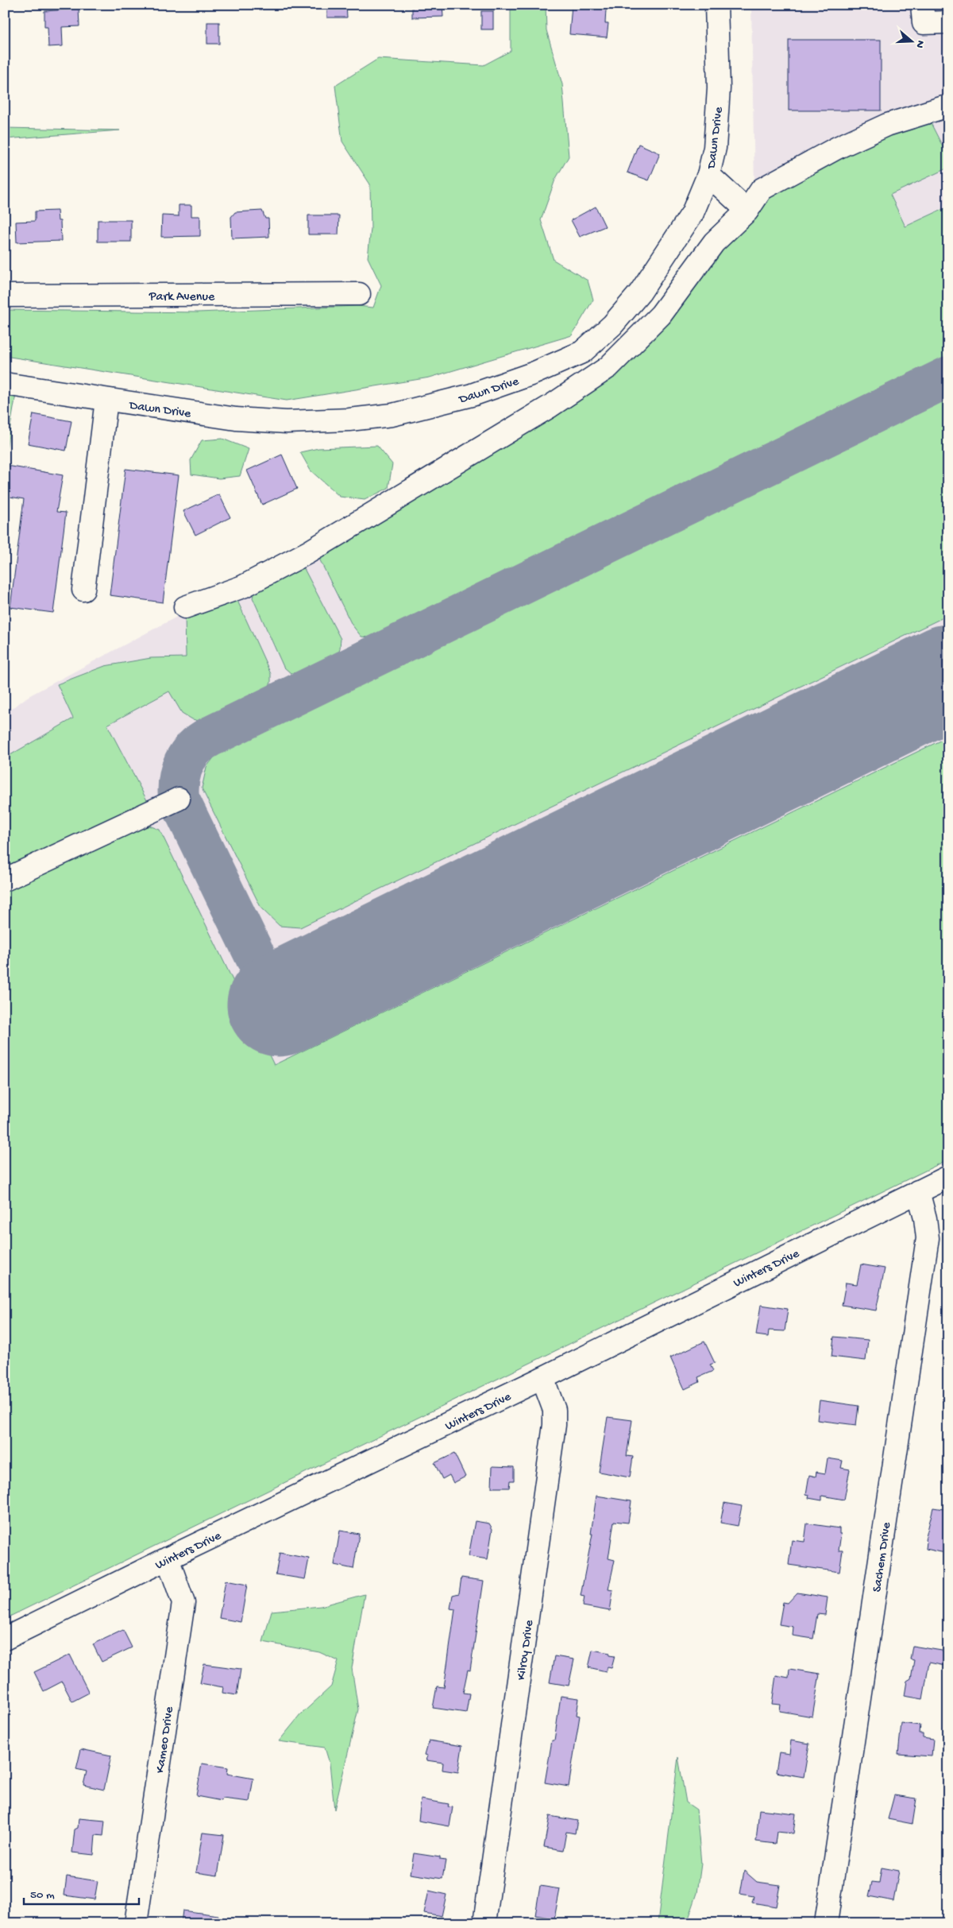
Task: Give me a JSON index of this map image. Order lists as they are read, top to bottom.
{
  "streets": {
    "street": [
      "Dawn Drive",
      "Park Avenue",
      "Winters Drive",
      "Sachem Drive",
      "Kilroy Drive",
      "Kameo Drive"
    ]
  },
  "crossings": [
    ["Winters Drive", "Sachem Drive"],
    ["Winters Drive", "Kilroy Drive"],
    ["Winters Drive", "Kameo Drive"]
  ],
  "scale_bar": "50 m",
  "north": "right"
}
